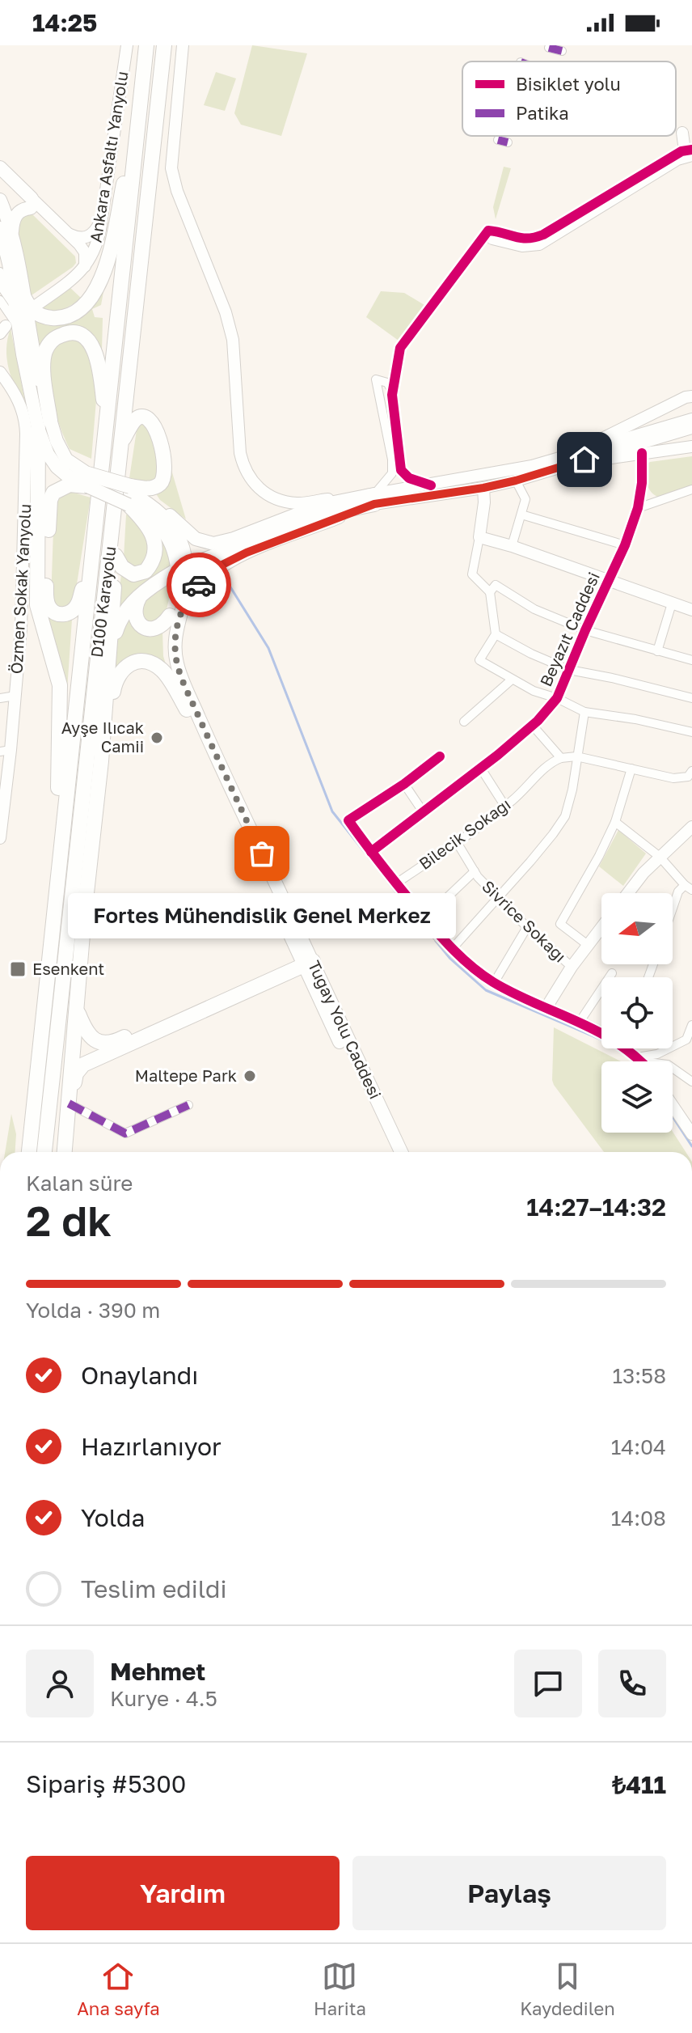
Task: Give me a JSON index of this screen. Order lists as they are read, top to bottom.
{
  "streets": {
    "highway": ["D100 Karayolu"],
    "main road": [
      "Ankara Asfaltı Yanyolu",
      "Özmen Sokak Yanyolu",
      "Beyazıt Caddesi",
      "Tugay Yolu Caddesi"
    ],
    "street": ["Bilecik Sokağı", "Sivrice Sokağı"]
  },
  "crossings": [
    ["Bilecik Sokağı", "Sivrice Sokağı"]
  ],
  "places": {
    "other": ["Ayşe Ilıcak Camii", "Fortes Mühendislik Genel Merkez", "Maltepe Park"],
    "transit": ["Esenkent"]
  },
  "legend": ["Bisiklet yolu", "Patika"],
  "north": "left",
  "page": {
    "status": "14:25",
    "bubble": "Fortes Mühendislik Genel Merkez",
    "heading": ["2 dk", "Kalan süre", "14:27–14:32"],
    "panel": [
      "Mehmet",
      "Kurye · 4.5",
      "Sipariş #5300",
      "₺411"
    ],
    "bar": "Yolda · 390 m",
    "list": [
      ["Onaylandı", "13:58"],
      ["Hazırlanıyor", "14:04"],
      ["Yolda", "14:08"],
      "Teslim edildi"
    ],
    "buttons": ["Yardım", "Paylaş"],
    "tabs": ["Ana sayfa", "Harita", "Kaydedilen"]
  }
}
